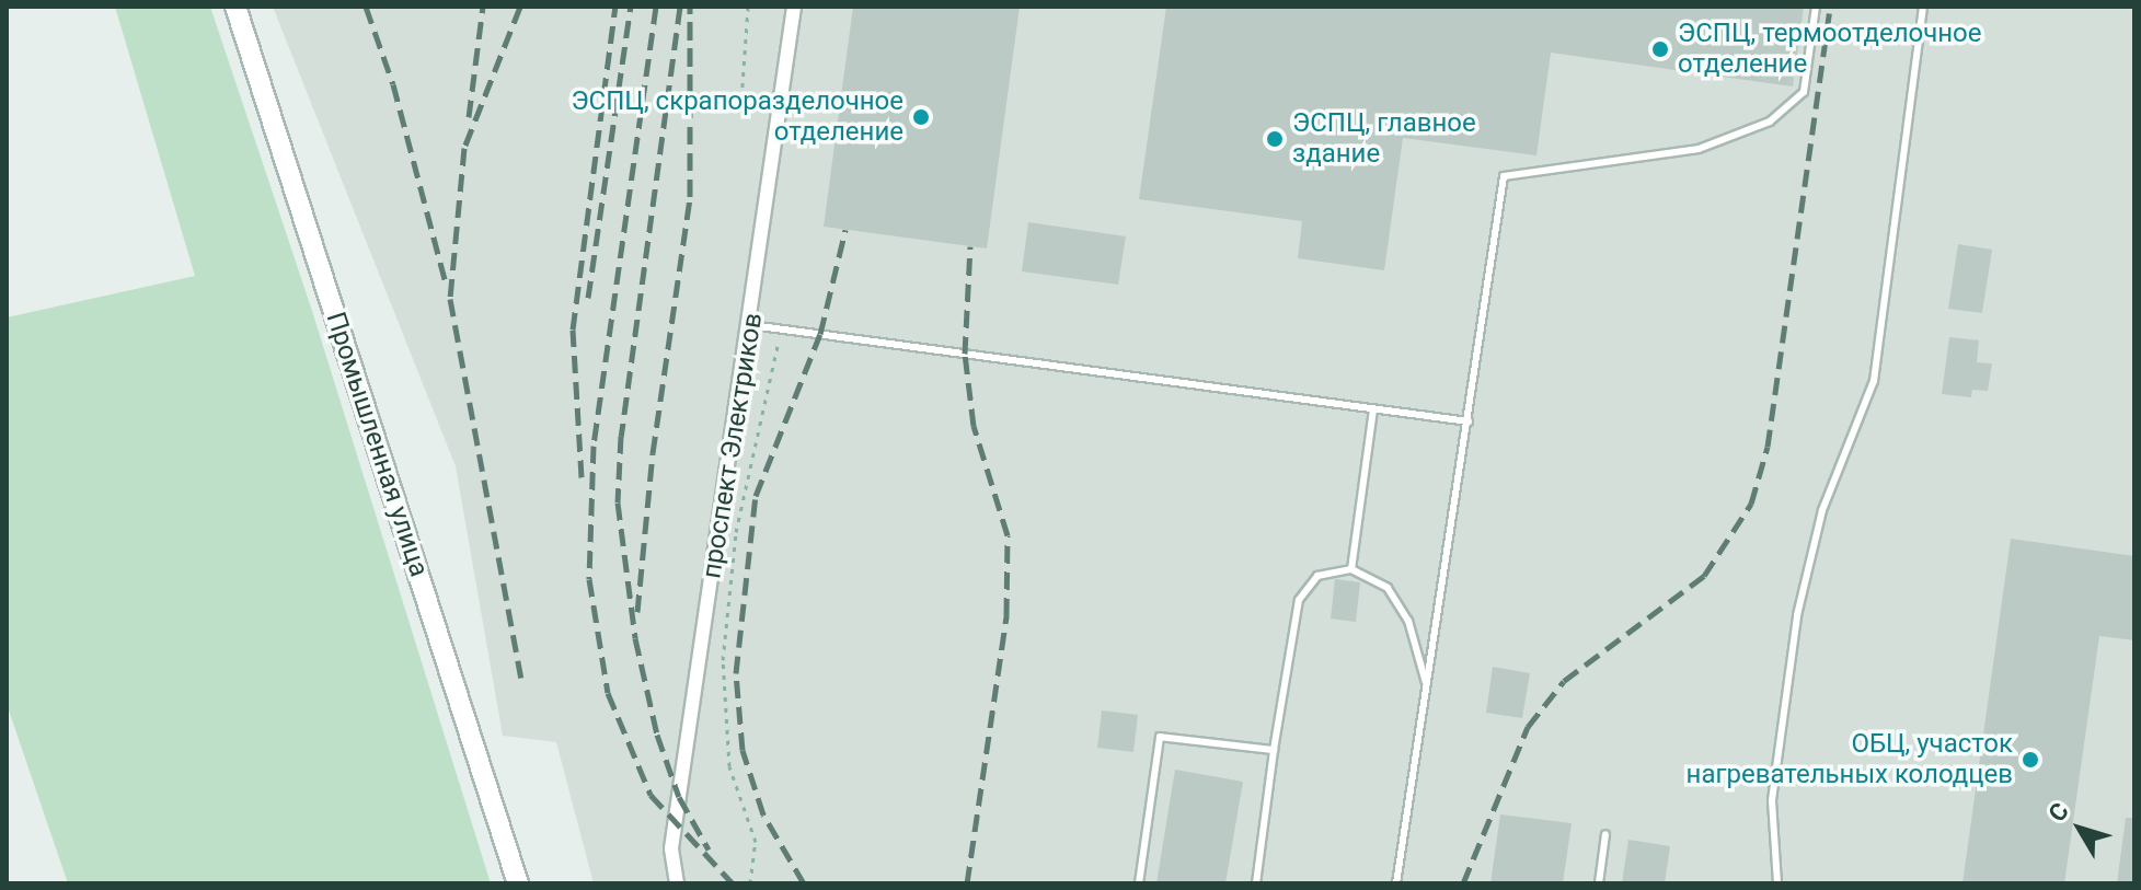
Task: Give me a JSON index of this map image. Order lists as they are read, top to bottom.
{
  "streets": {
    "street": ["Промышленная улица", "проспект Электриков"]
  },
  "places": [
    "ЭСПЦ, термоотделочное отделение",
    "ЭСПЦ, скрапоразделочное отделение",
    "ЭСПЦ, главное здание",
    "ОБЦ, участок нагревательных колодцев"
  ],
  "north": "top left"
}
